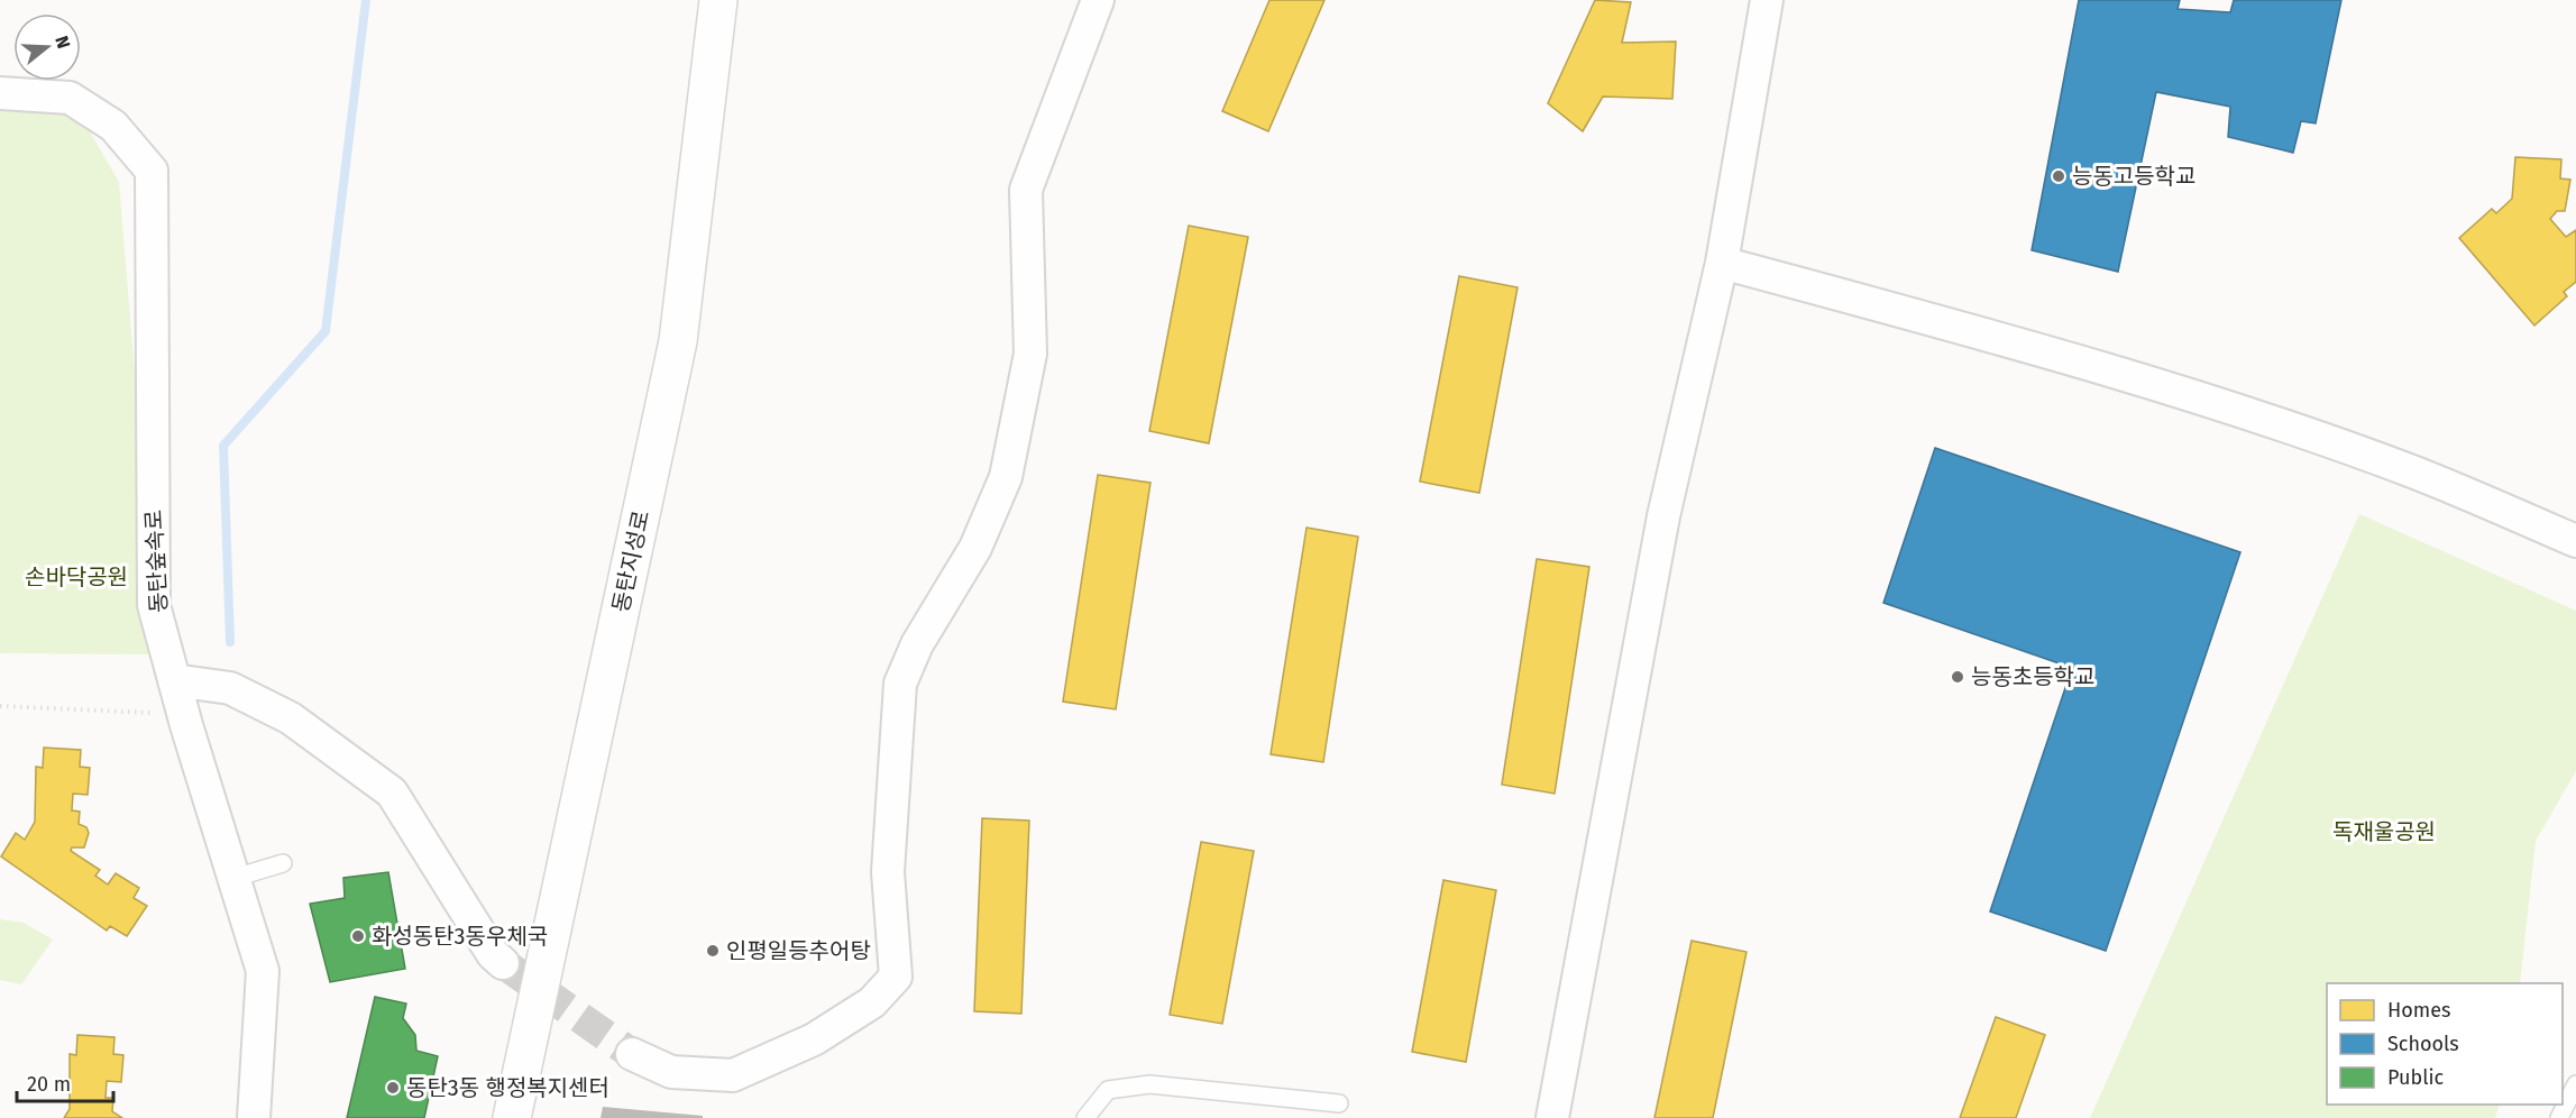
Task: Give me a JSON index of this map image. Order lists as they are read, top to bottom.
{
  "streets": {
    "main road": ["동탄지성로"],
    "street": ["동탄숲속로"]
  },
  "parks": ["손바닥공원", "독재울공원"],
  "places": [
    "능동고등학교",
    "능동초등학교",
    "화성동탄3동우체국",
    "인평일등추어탕",
    "동탄3동 행정복지센터"
  ],
  "legend": ["Homes", "Schools", "Public"],
  "scale_bar": "20 m",
  "north": "right"
}
